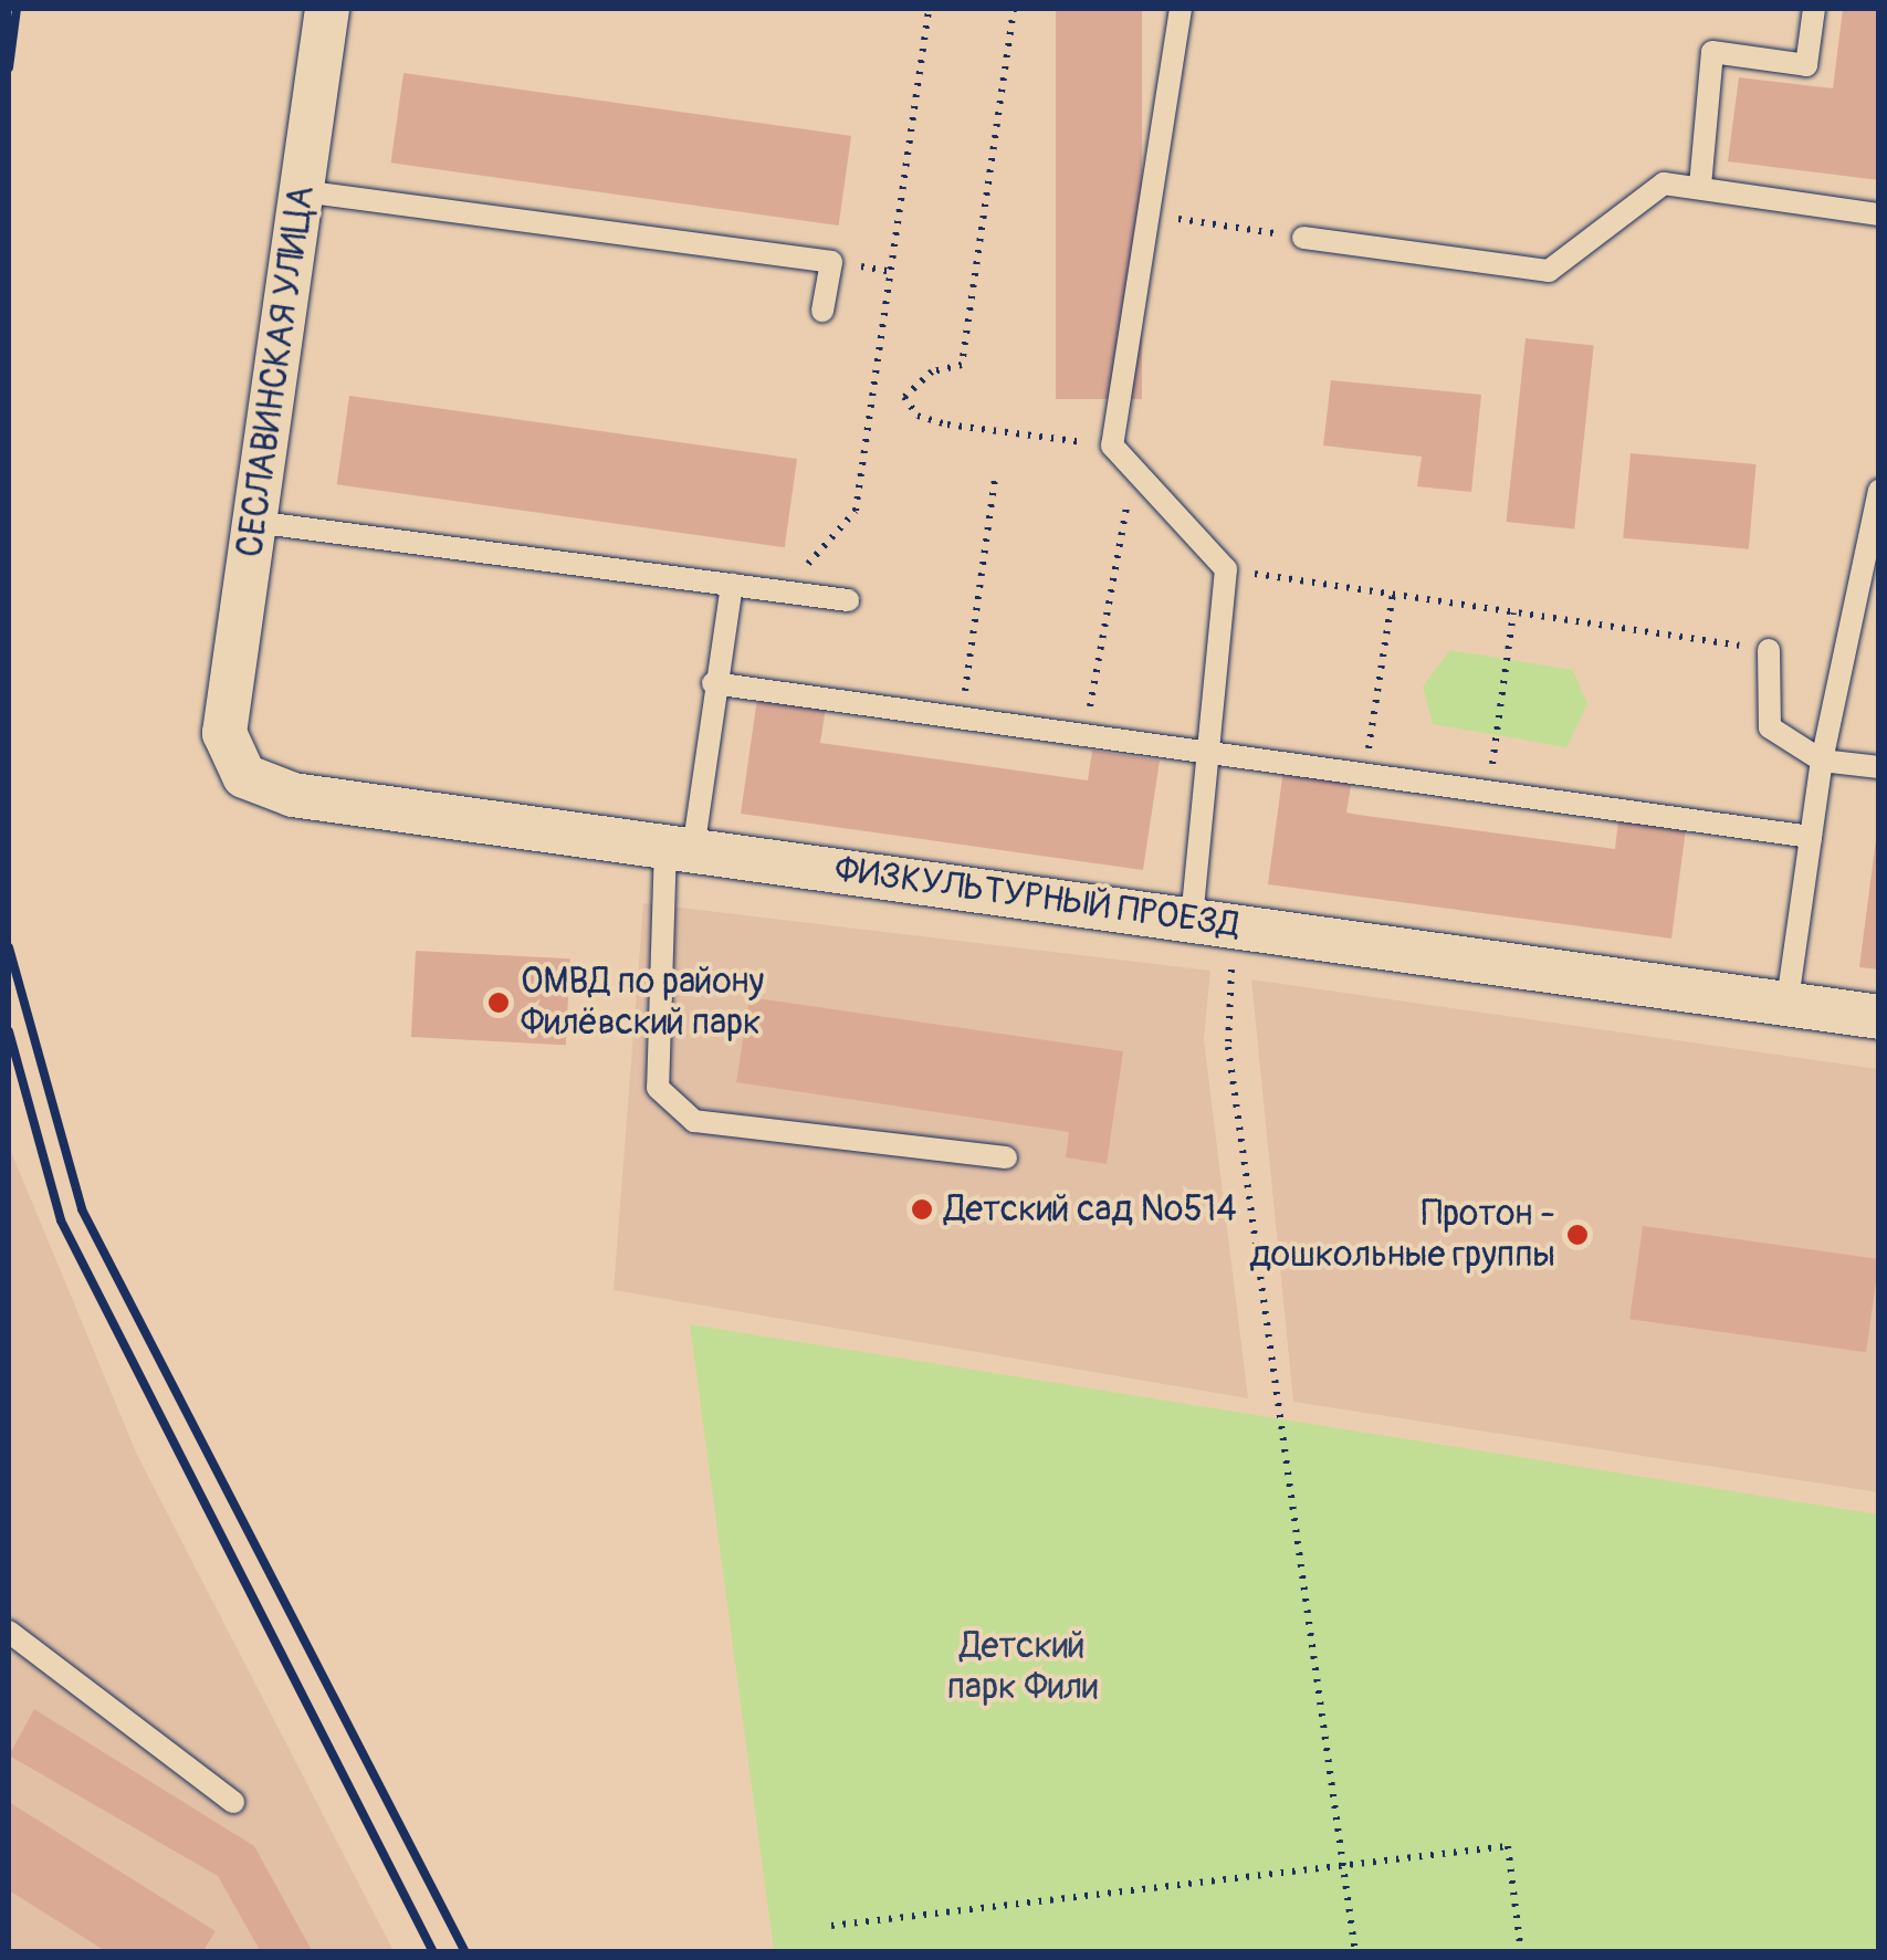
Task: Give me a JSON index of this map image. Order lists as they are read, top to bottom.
{
  "streets": {
    "street": ["СЕСЛАВИНСКАЯ УЛИЦА", "ФИЗКУЛЬТУРНЫЙ ПРОЕЗД"]
  },
  "crossings": [
    ["СЕСЛАВИНСКАЯ УЛИЦА", "ФИЗКУЛЬТУРНЫЙ ПРОЕЗД"]
  ],
  "parks": ["Детский парк Фили"],
  "places": ["ОМВД по району Филёвский парк", "Детский сад №514", "Протон - дошкольные группы"]
}
